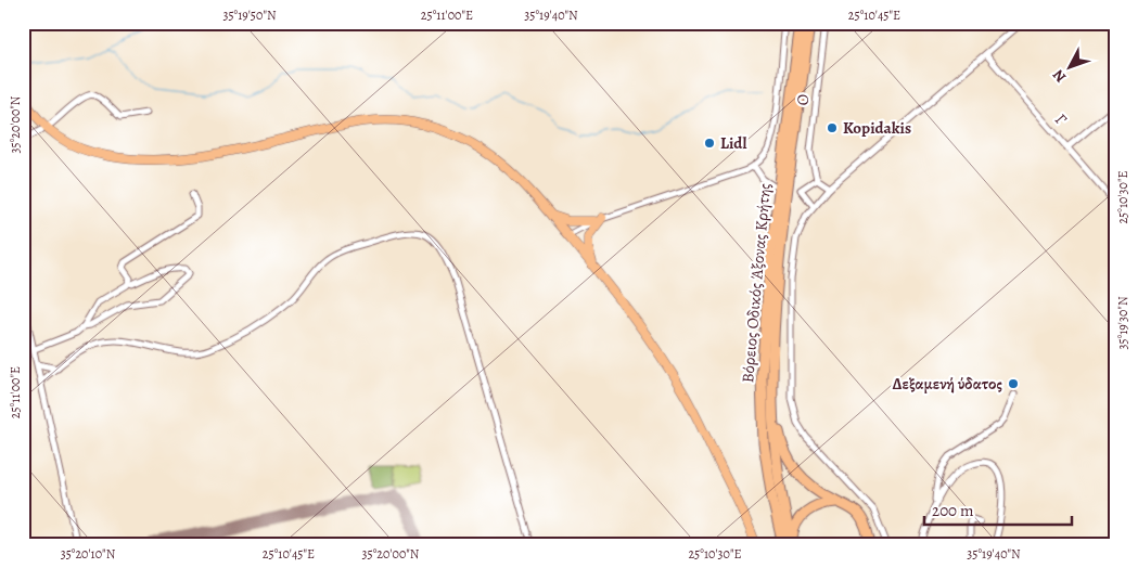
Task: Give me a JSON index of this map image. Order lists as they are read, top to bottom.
{
  "streets": {
    "highway": ["Βόρειος Οδικός Άξονας Κρήτης"],
    "street": ["Ο", "Γ"]
  },
  "places": ["Kopidakis", "Lidl", "Δεξαμενή ύδατος"],
  "scale_bar": "200 m",
  "north": "bottom left",
  "coordinates": [
    "35°19'50\"N",
    "25°11'00\"E",
    "35°19'40\"N",
    "25°10'45\"E",
    "35°20'00\"N",
    "25°10'30\"E",
    "35°19'30\"N",
    "35°20'10\"N"
  ]
}
